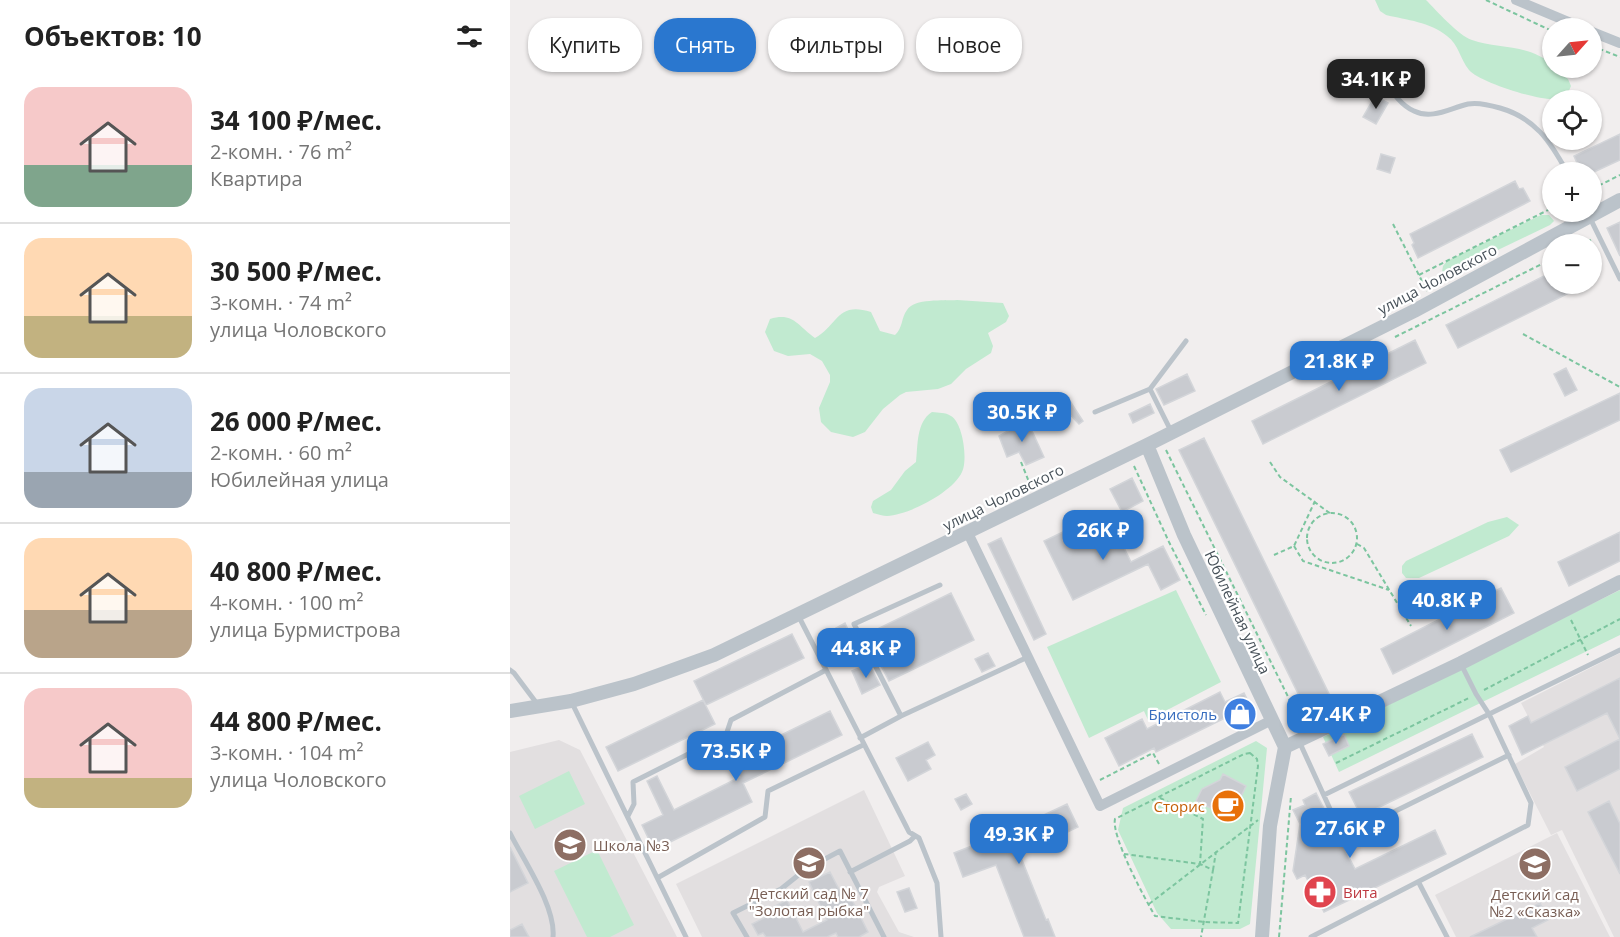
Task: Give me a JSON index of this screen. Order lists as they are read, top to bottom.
{
  "streets": {
    "street": ["улица Чоловского", "Юбилейная улица"]
  },
  "crossings": [
    ["улица Чоловского", "Юбилейная улица"]
  ],
  "places": {
    "shop": ["Бристоль"],
    "cafe": ["Сторис"],
    "school or university": ["Школа №3", "Детский сад № 7 \"Золотая рыбка\"", "Детский сад №2 «Сказка»"],
    "pharmacy": ["Вита"]
  },
  "north": "top right",
  "page": {
    "heading": "Объектов: 10",
    "map_buttons": ["+", "−"],
    "chip": [
      "Купить",
      "Снять",
      "Фильтры",
      "Новое"
    ],
    "price": [
      "34.1K ₽",
      "21.8K ₽",
      "30.5K ₽",
      "26K ₽",
      "40.8K ₽",
      "44.8K ₽",
      "27.4K ₽",
      "73.5K ₽",
      "27.6K ₽",
      "49.3K ₽"
    ],
    "list": [
      {
        "name": "34 100 ₽/мес.",
        "note": "2-комн. · 76 m² · Квартира"
      },
      {
        "name": "30 500 ₽/мес.",
        "note": "3-комн. · 74 m² · улица Чоловского"
      },
      {
        "name": "26 000 ₽/мес.",
        "note": "2-комн. · 60 m² · Юбилейная улица"
      },
      {
        "name": "40 800 ₽/мес.",
        "note": "4-комн. · 100 m² · улица Бурмистрова"
      },
      {
        "name": "44 800 ₽/мес.",
        "note": "3-комн. · 104 m² · улица Чоловского"
      }
    ]
  }
}
